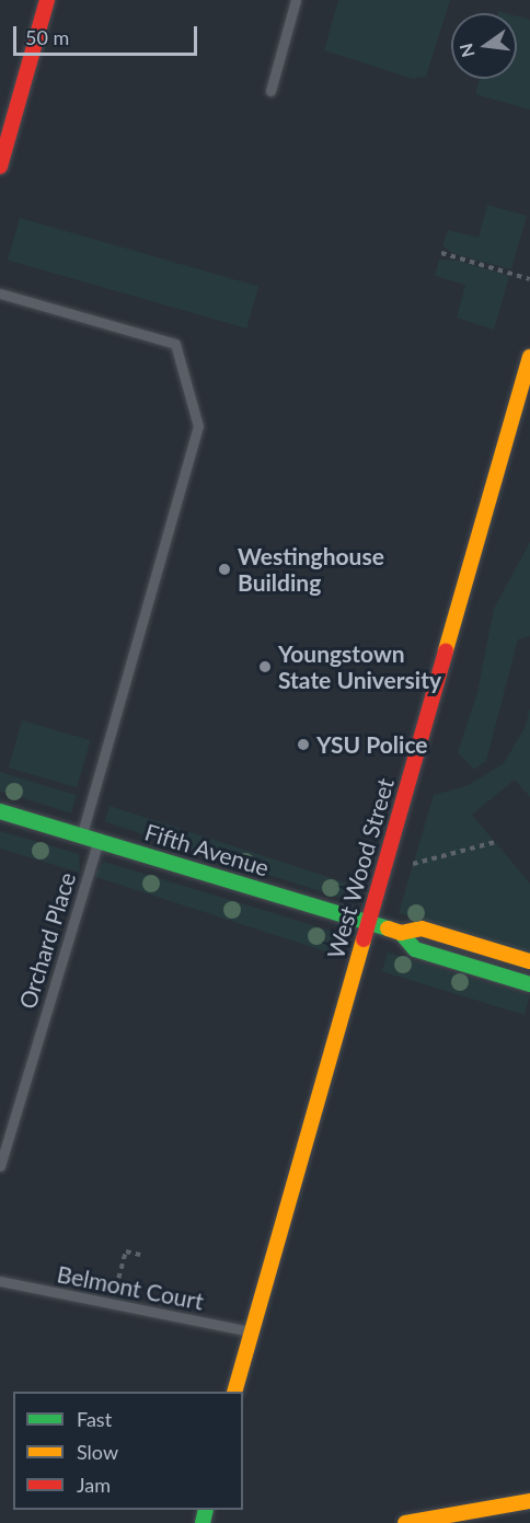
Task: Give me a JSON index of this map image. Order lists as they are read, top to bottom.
{
  "streets": {
    "street": ["Fifth Avenue", "West Wood Street"],
    "lane": ["Orchard Place", "Belmont Court"]
  },
  "crossings": [
    ["Fifth Avenue", "West Wood Street"],
    ["Fifth Avenue", "Orchard Place"],
    ["West Wood Street", "Belmont Court"]
  ],
  "places": ["Westinghouse Building", "Youngstown State University", "YSU Police"],
  "legend": ["Fast", "Slow", "Jam"],
  "scale_bar": "50 m",
  "north": "left"
}
